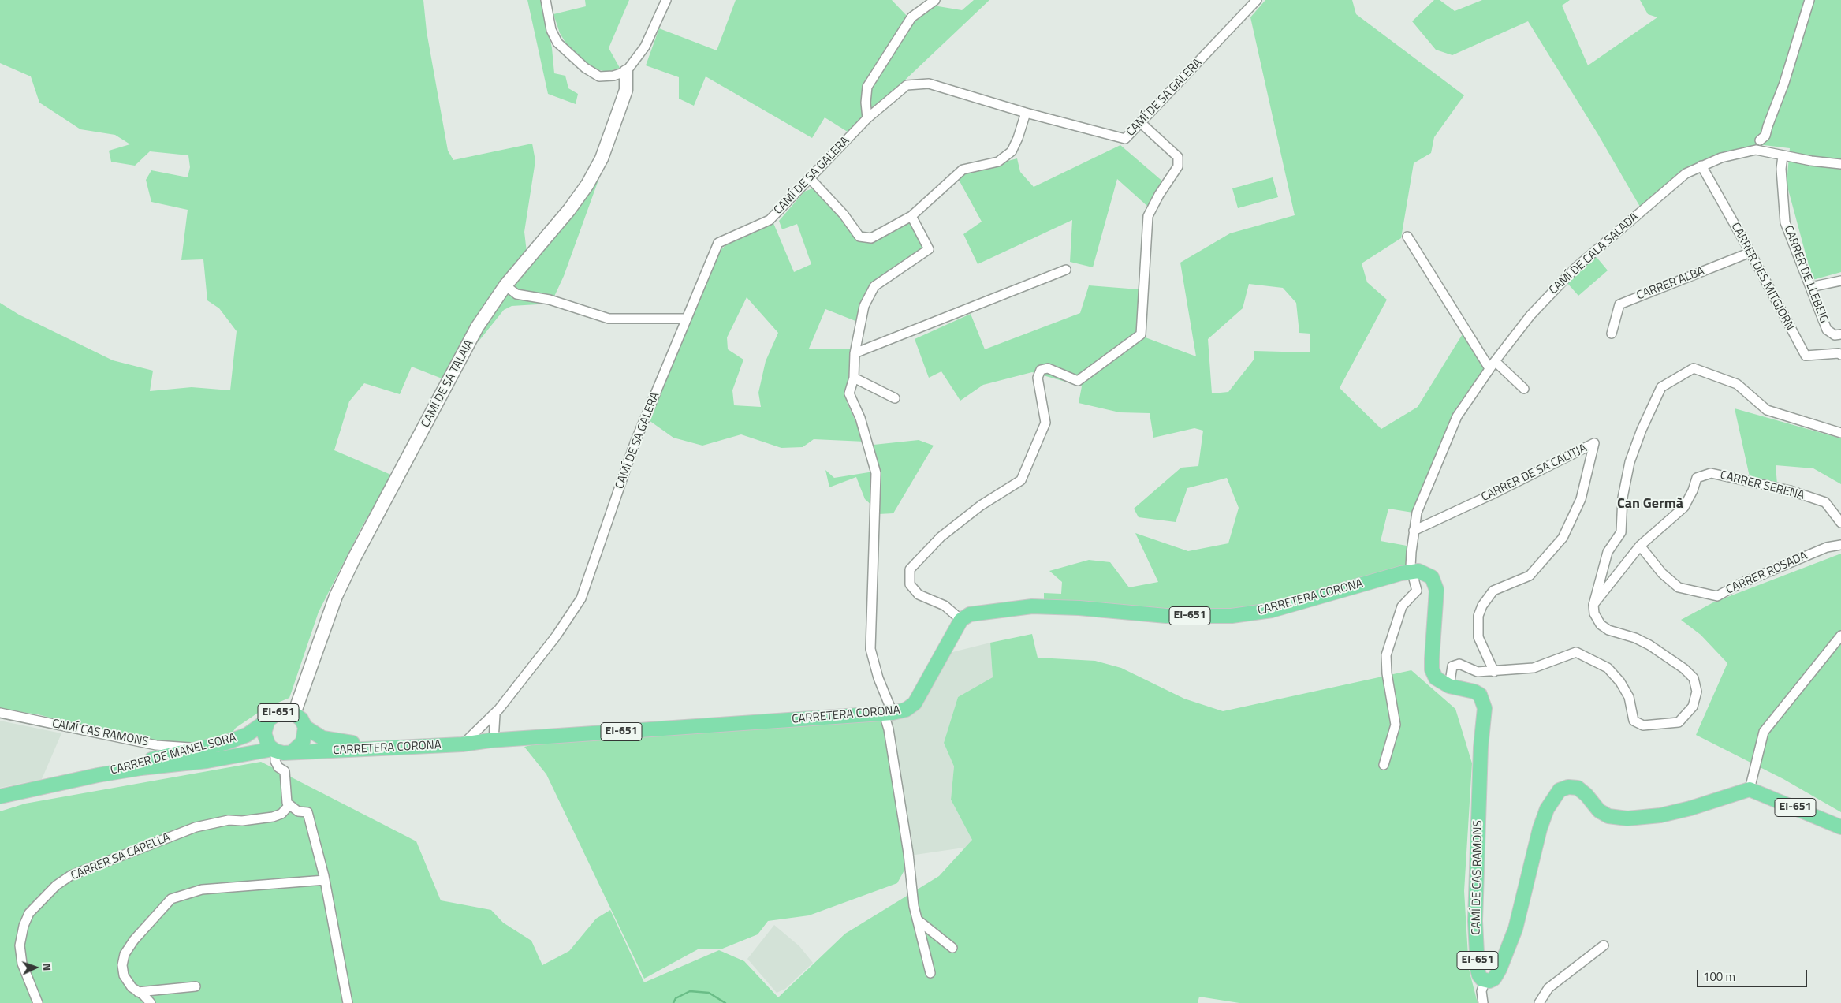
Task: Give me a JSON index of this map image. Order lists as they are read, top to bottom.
{
  "streets": {
    "main road": [
      "CARRETERA CORONA",
      "EI-651",
      "CARRER DE MANEL SORA",
      "CAMÍ DE CAS RAMONS"
    ],
    "street": [
      "CAMÍ DE SA GALERA",
      "CAMÍ DE CALA SALADA",
      "CARRER DE LLEBEIG",
      "CARRER DES MITGJORN",
      "CARRER ALBA",
      "CAMÍ DE SA TALAIA",
      "CARRER DE SA CALITJA",
      "CARRER SERENA",
      "CARRER ROSADA",
      "CAMÍ CAS RAMONS",
      "CARRER SA CAPELLA"
    ]
  },
  "crossings": [
    ["CAMÍ DE SA GALERA", "CARRETERA CORONA"],
    ["CAMÍ DE CALA SALADA", "CARRER DE LLEBEIG"],
    ["CAMÍ DE CALA SALADA", "CARRER DES MITGJORN"],
    ["CAMÍ DE CALA SALADA", "CARRER DE SA CALITJA"],
    ["CAMÍ DE CALA SALADA", "CARRETERA CORONA"],
    ["CAMÍ DE CALA SALADA", "CAMÍ DE CAS RAMONS"],
    ["CARRER DES MITGJORN", "CARRER ALBA"],
    ["CAMÍ DE SA TALAIA", "CARRETERA CORONA"],
    ["CAMÍ DE SA TALAIA", "EI-651"],
    ["CAMÍ DE SA TALAIA", "CARRER DE MANEL SORA"],
    ["CARRER SERENA", "CARRER ROSADA"],
    ["CARRETERA CORONA", "EI-651"],
    ["CARRETERA CORONA", "CARRER DE MANEL SORA"],
    ["CARRETERA CORONA", "CAMÍ DE CAS RAMONS"],
    ["EI-651", "CARRER DE MANEL SORA"],
    ["EI-651", "CAMÍ DE CAS RAMONS"],
    ["CAMÍ CAS RAMONS", "CARRER DE MANEL SORA"]
  ],
  "districts": ["Can Germà"],
  "scale_bar": "100 m",
  "north": "right"
}
